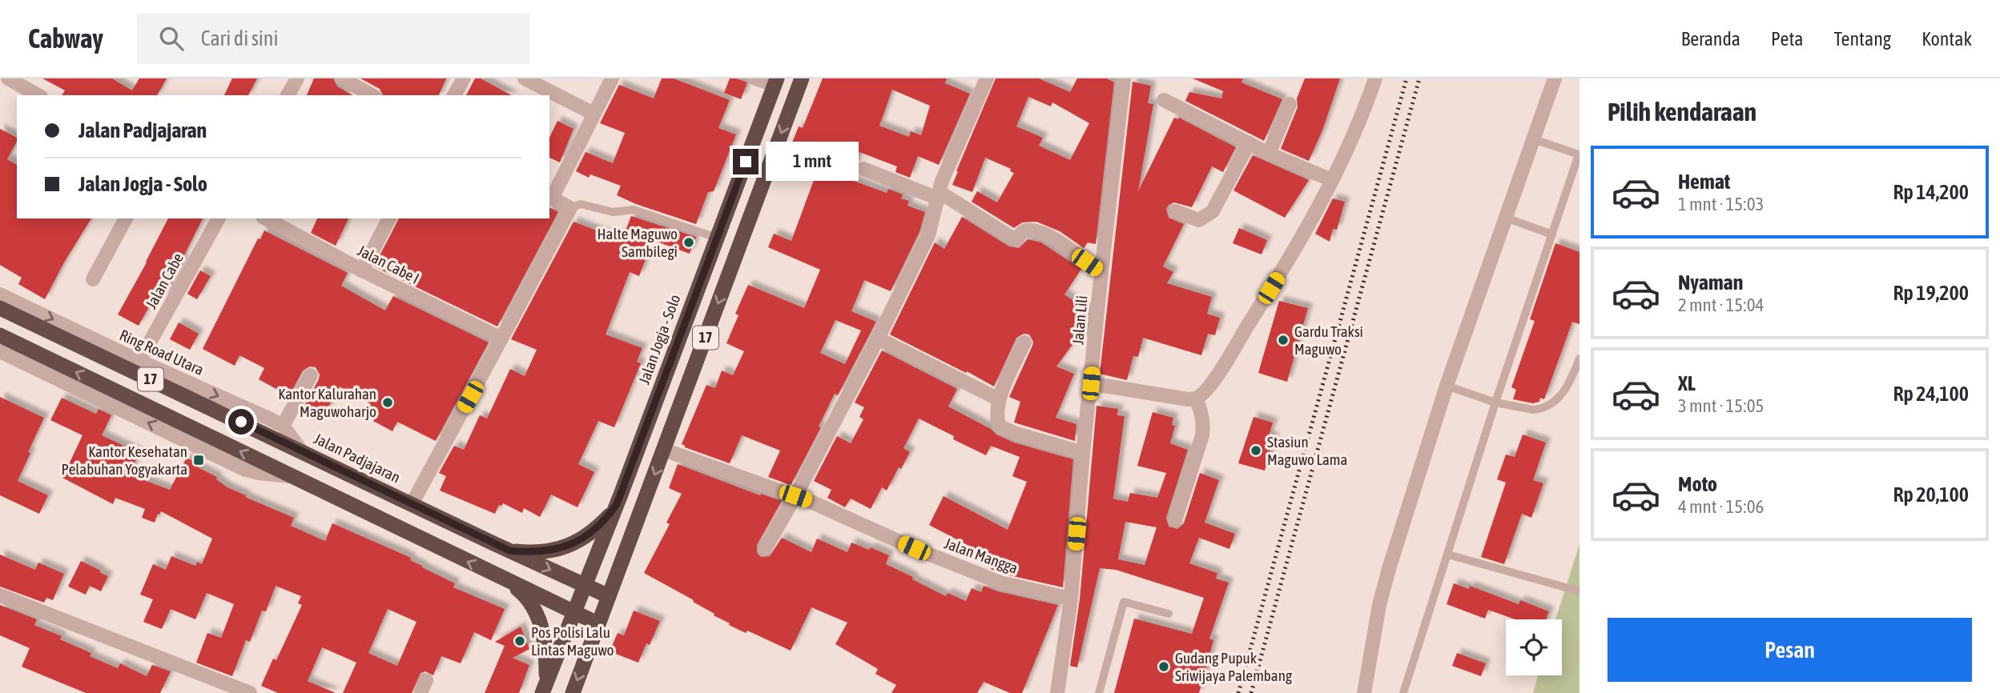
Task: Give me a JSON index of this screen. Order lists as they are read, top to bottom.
{
  "streets": {
    "highway": ["17", "Jalan Jogja - Solo", "Jalan Padjajaran"],
    "street": [
      "Jalan Cabe I",
      "Jalan Cabe",
      "Jalan Lili",
      "Ring Road Utara",
      "Jalan Mangga"
    ]
  },
  "crossings": [
    ["Jalan Cabe", "Ring Road Utara"],
    ["Jalan Lili", "Jalan Mangga"],
    ["17", "Jalan Jogja - Solo"],
    ["17", "Jalan Padjajaran"],
    ["17", "Jalan Mangga"],
    ["Jalan Jogja - Solo", "Jalan Padjajaran"],
    ["Ring Road Utara", "Jalan Padjajaran"]
  ],
  "places": {
    "other": [
      "Halte Maguwo Sambilegi",
      "Gardu Traksi Maguwo",
      "Kantor Kalurahan Maguwoharjo",
      "Stasiun Maguwo Lama",
      "Pos Polisi Lalu Lintas Maguwo",
      "Gudang Pupuk Sriwijaya Palembang"
    ],
    "transit": ["Kantor Kesehatan Pelabuhan Yogyakarta"]
  },
  "page": {
    "header": "Cabway",
    "search": "Cari di sini",
    "nav": [
      "Beranda",
      "Peta",
      "Tentang",
      "Kontak"
    ],
    "heading": "Pilih kendaraan",
    "banner": ["Jalan Padjajaran", "Jalan Jogja - Solo"],
    "bubble": "1 mnt",
    "list": [
      {
        "name": "Hemat",
        "note": "1 mnt · 15:03",
        "value": "Rp 14,200"
      },
      {
        "name": "Nyaman",
        "note": "2 mnt · 15:04",
        "value": "Rp 19,200"
      },
      {
        "name": "XL",
        "note": "3 mnt · 15:05",
        "value": "Rp 24,100"
      },
      {
        "name": "Moto",
        "note": "4 mnt · 15:06",
        "value": "Rp 20,100"
      }
    ],
    "buttons": "Pesan"
  }
}
